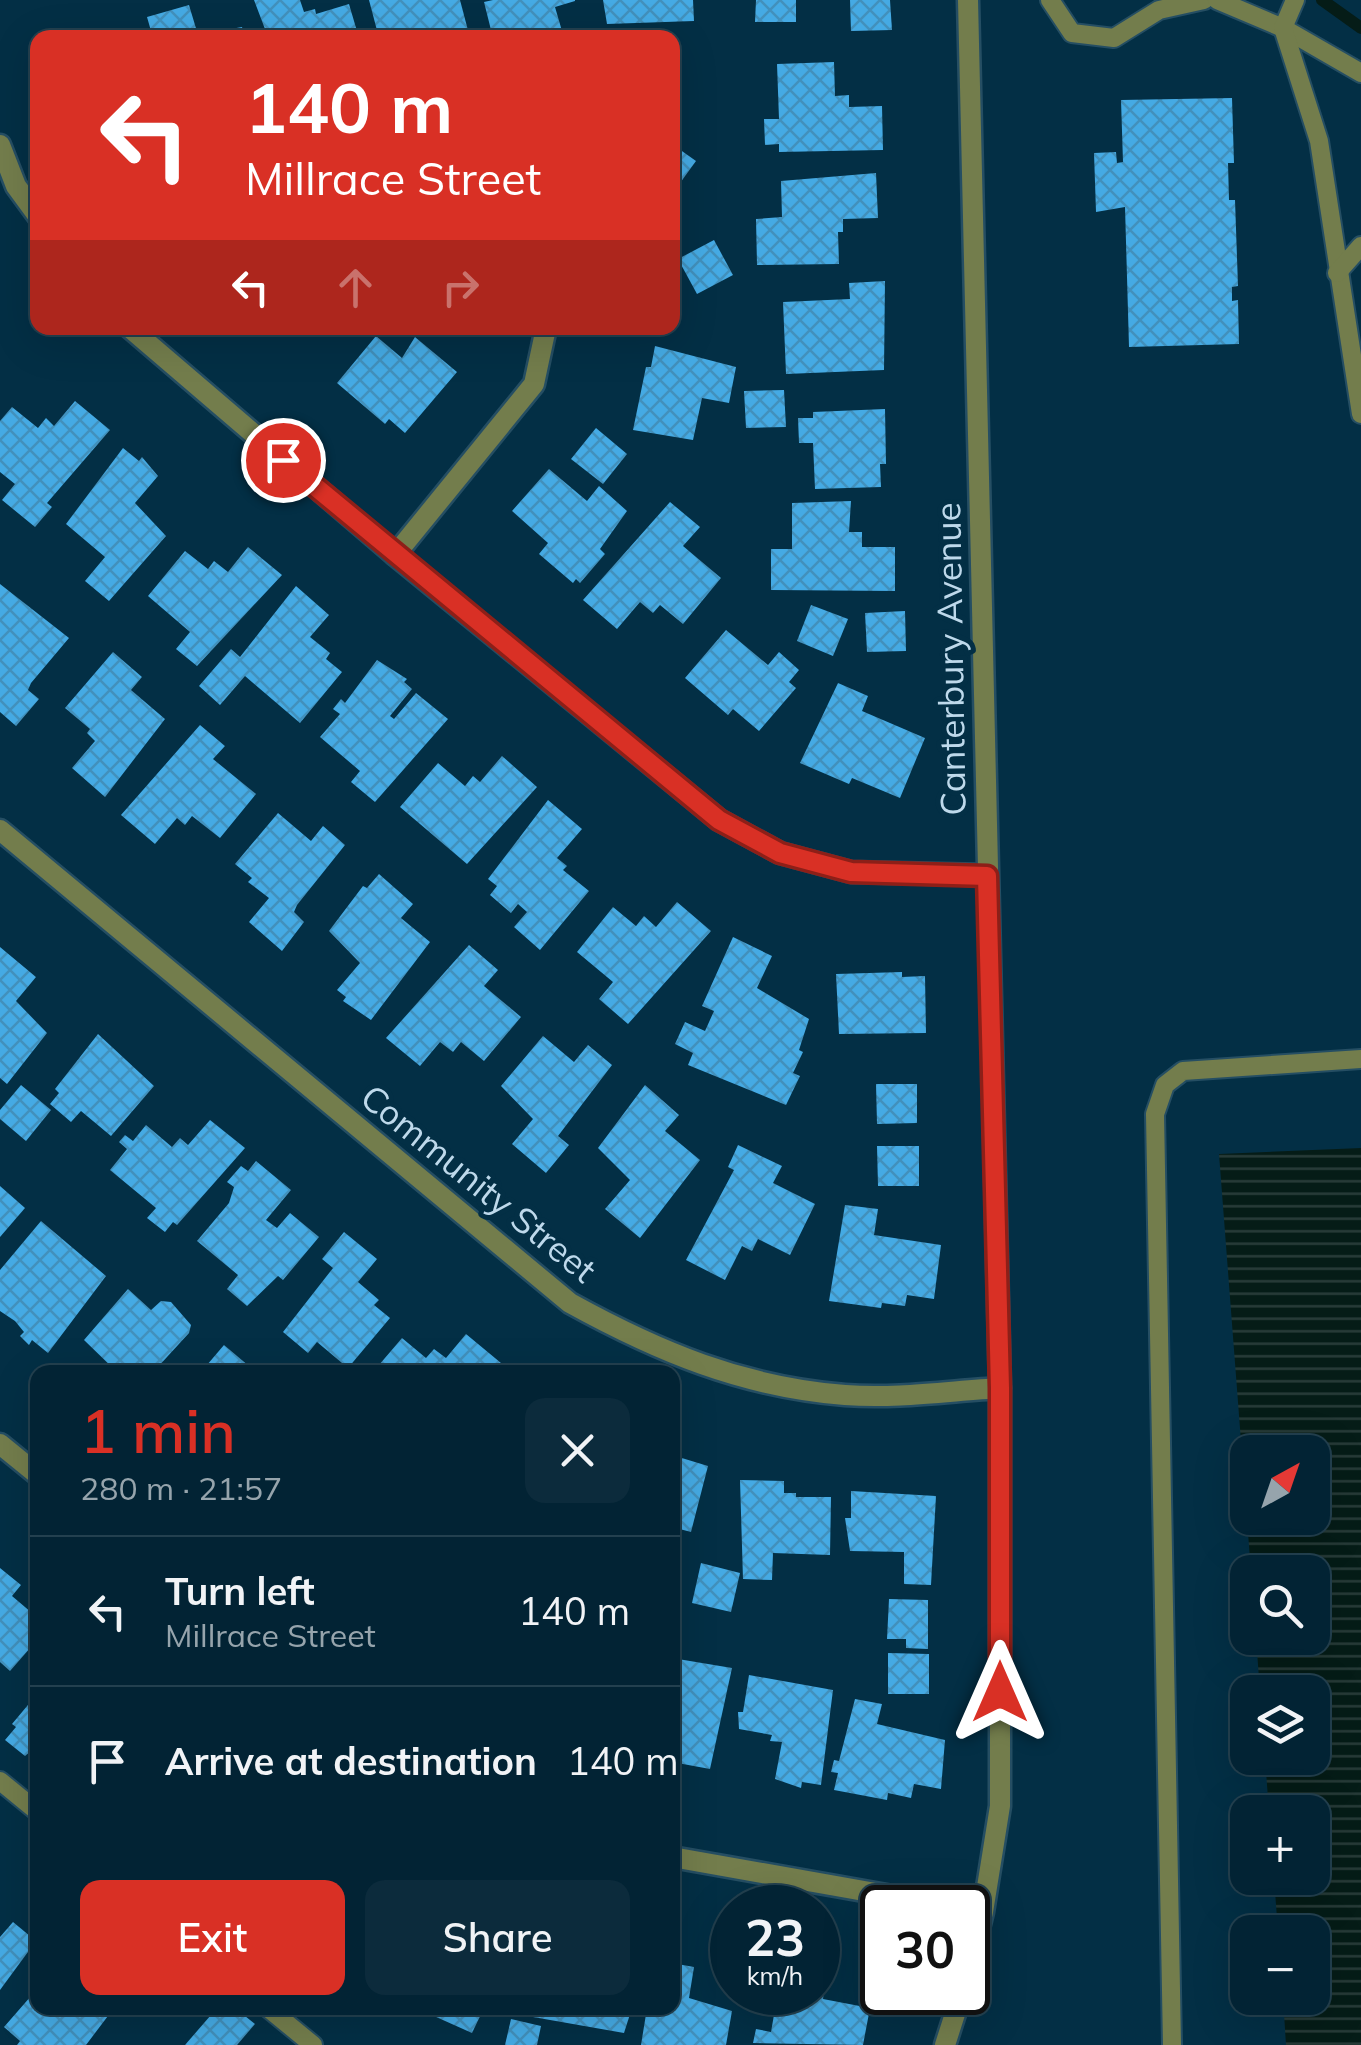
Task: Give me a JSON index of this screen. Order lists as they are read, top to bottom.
{
  "streets": {
    "street": ["Canterbury Avenue", "Community Street"]
  },
  "crossings": [
    ["Canterbury Avenue", "Community Street"]
  ],
  "north": "top right",
  "page": {
    "turn": ["140 m", "Millrace Street"],
    "heading": ["1 min", "280 m · 21:57"],
    "map_buttons": ["+", "−"],
    "list": [
      {
        "name": "Turn left",
        "note": "Millrace Street",
        "value": "140 m"
      },
      {
        "name": "Arrive at destination",
        "value": "140 m"
      }
    ],
    "buttons": ["Exit", "Share"],
    "speed": "23 km/h",
    "limit": "30"
  }
}
